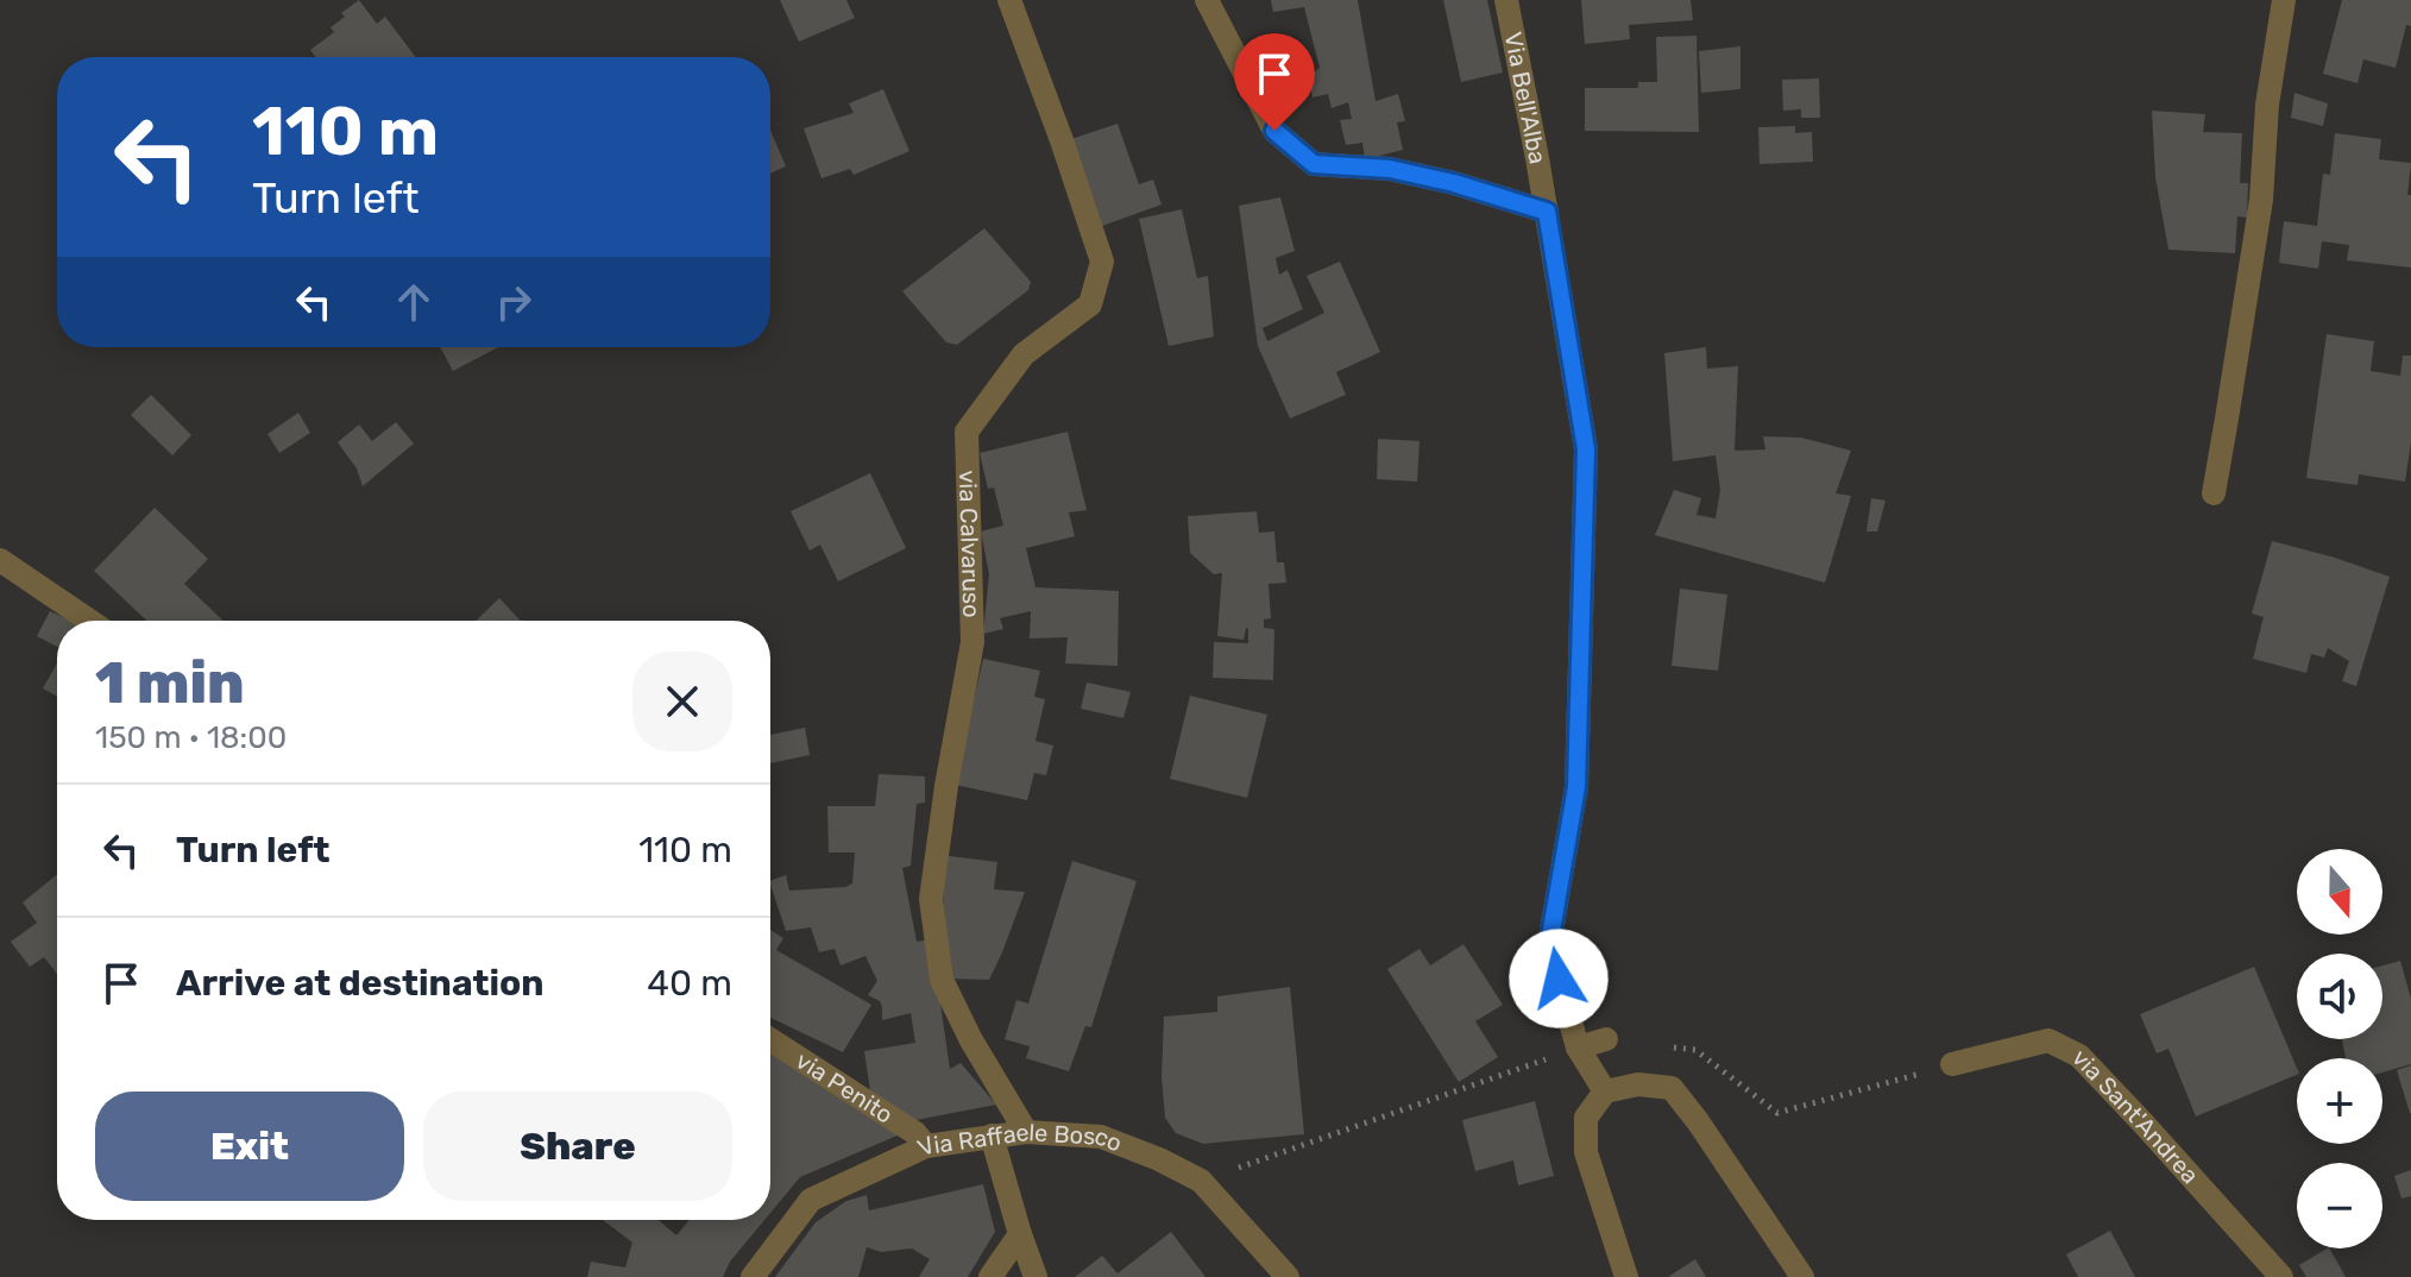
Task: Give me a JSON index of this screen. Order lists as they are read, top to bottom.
{
  "streets": {
    "street": [
      "Via Bell'Alba",
      "via Calvaruso",
      "via Penito",
      "via Sant'Andrea",
      "Via Raffaele Bosco"
    ]
  },
  "crossings": [
    ["via Calvaruso", "Via Raffaele Bosco"],
    ["via Penito", "Via Raffaele Bosco"]
  ],
  "north": "bottom",
  "page": {
    "turn": ["110 m", "Turn left"],
    "heading": ["1 min", "150 m · 18:00"],
    "list": [
      {
        "name": "Turn left",
        "value": "110 m"
      },
      {
        "name": "Arrive at destination",
        "value": "40 m"
      }
    ],
    "map_buttons": ["+", "−"],
    "buttons": ["Exit", "Share"]
  }
}
